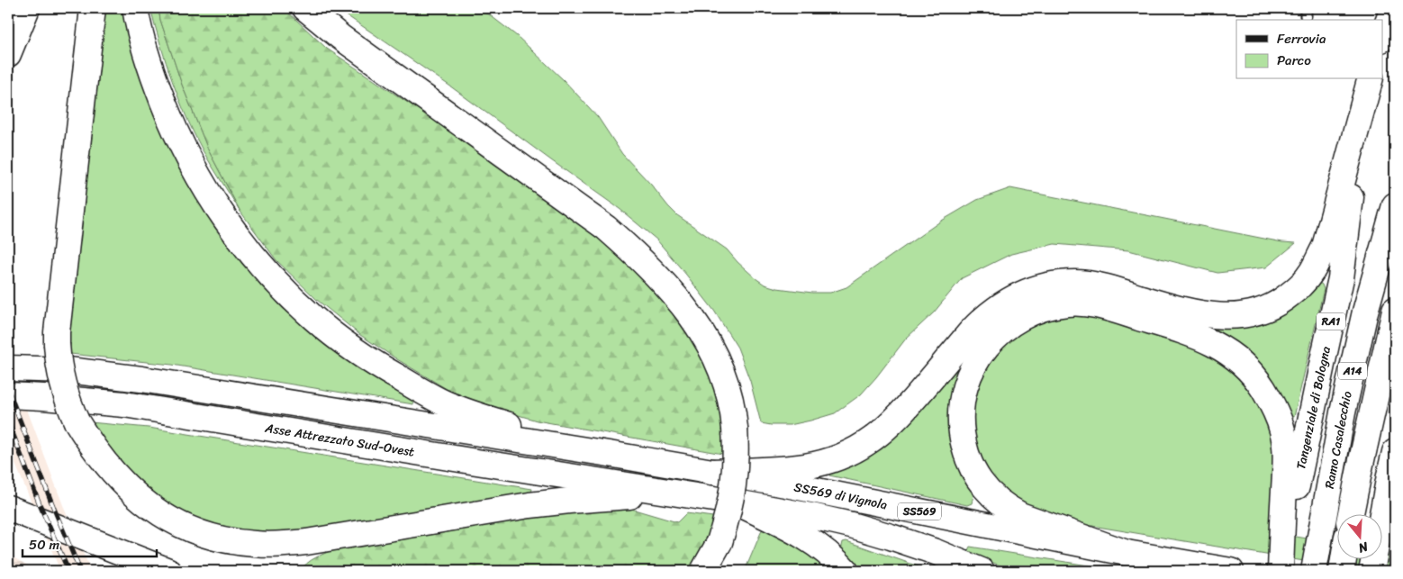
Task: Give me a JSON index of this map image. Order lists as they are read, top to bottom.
{
  "streets": {
    "highway": [
      "RA1",
      "A14",
      "Tangenziale di Bologna",
      "Asse Attrezzato Sud-Ovest",
      "Ramo Casalecchio",
      "SS569 di Vignola",
      "SS569"
    ]
  },
  "crossings": [
    ["RA1", "Tangenziale di Bologna"],
    ["Asse Attrezzato Sud-Ovest", "SS569 di Vignola"]
  ],
  "legend": ["Ferrovia", "Parco"],
  "scale_bar": "50 m",
  "north": "bottom"
}
